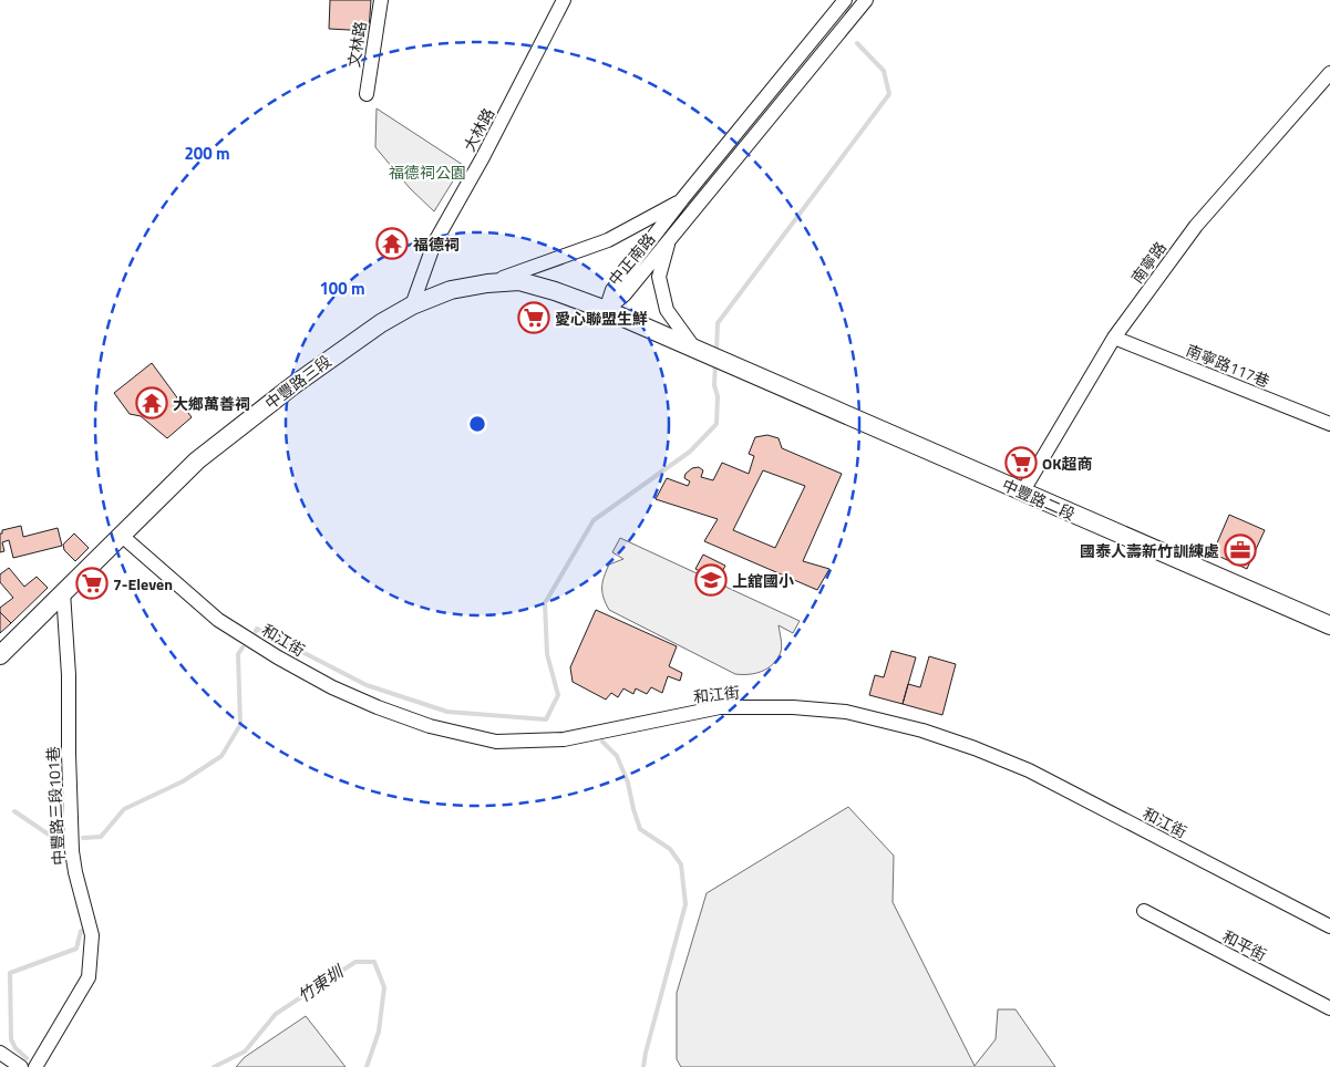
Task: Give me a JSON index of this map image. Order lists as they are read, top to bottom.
{
  "streets": {
    "main road": ["中豐路三段", "中豐路二段"],
    "street": [
      "文林路",
      "大林路",
      "中正南路",
      "南寧路",
      "南寧路117巷",
      "和江街",
      "中豐路三段101巷",
      "和平街"
    ]
  },
  "crossings": [
    ["大林路", "中豐路三段"],
    ["中正南路", "中豐路三段"],
    ["南寧路", "南寧路117巷"],
    ["南寧路", "中豐路二段"],
    ["中豐路三段", "和江街"],
    ["中豐路三段", "中豐路三段101巷"]
  ],
  "water": ["竹東圳"],
  "parks": ["福德祠公園"],
  "places": {
    "temple": ["福德祠", "大鄉萬善祠"],
    "supermarket": ["愛心聯盟生鮮", "OK超商", "7-Eleven"],
    "office": ["國泰人壽新竹訓練處"],
    "school or university": ["上舘國小"]
  },
  "rings": ["200 m", "100 m"]
}
